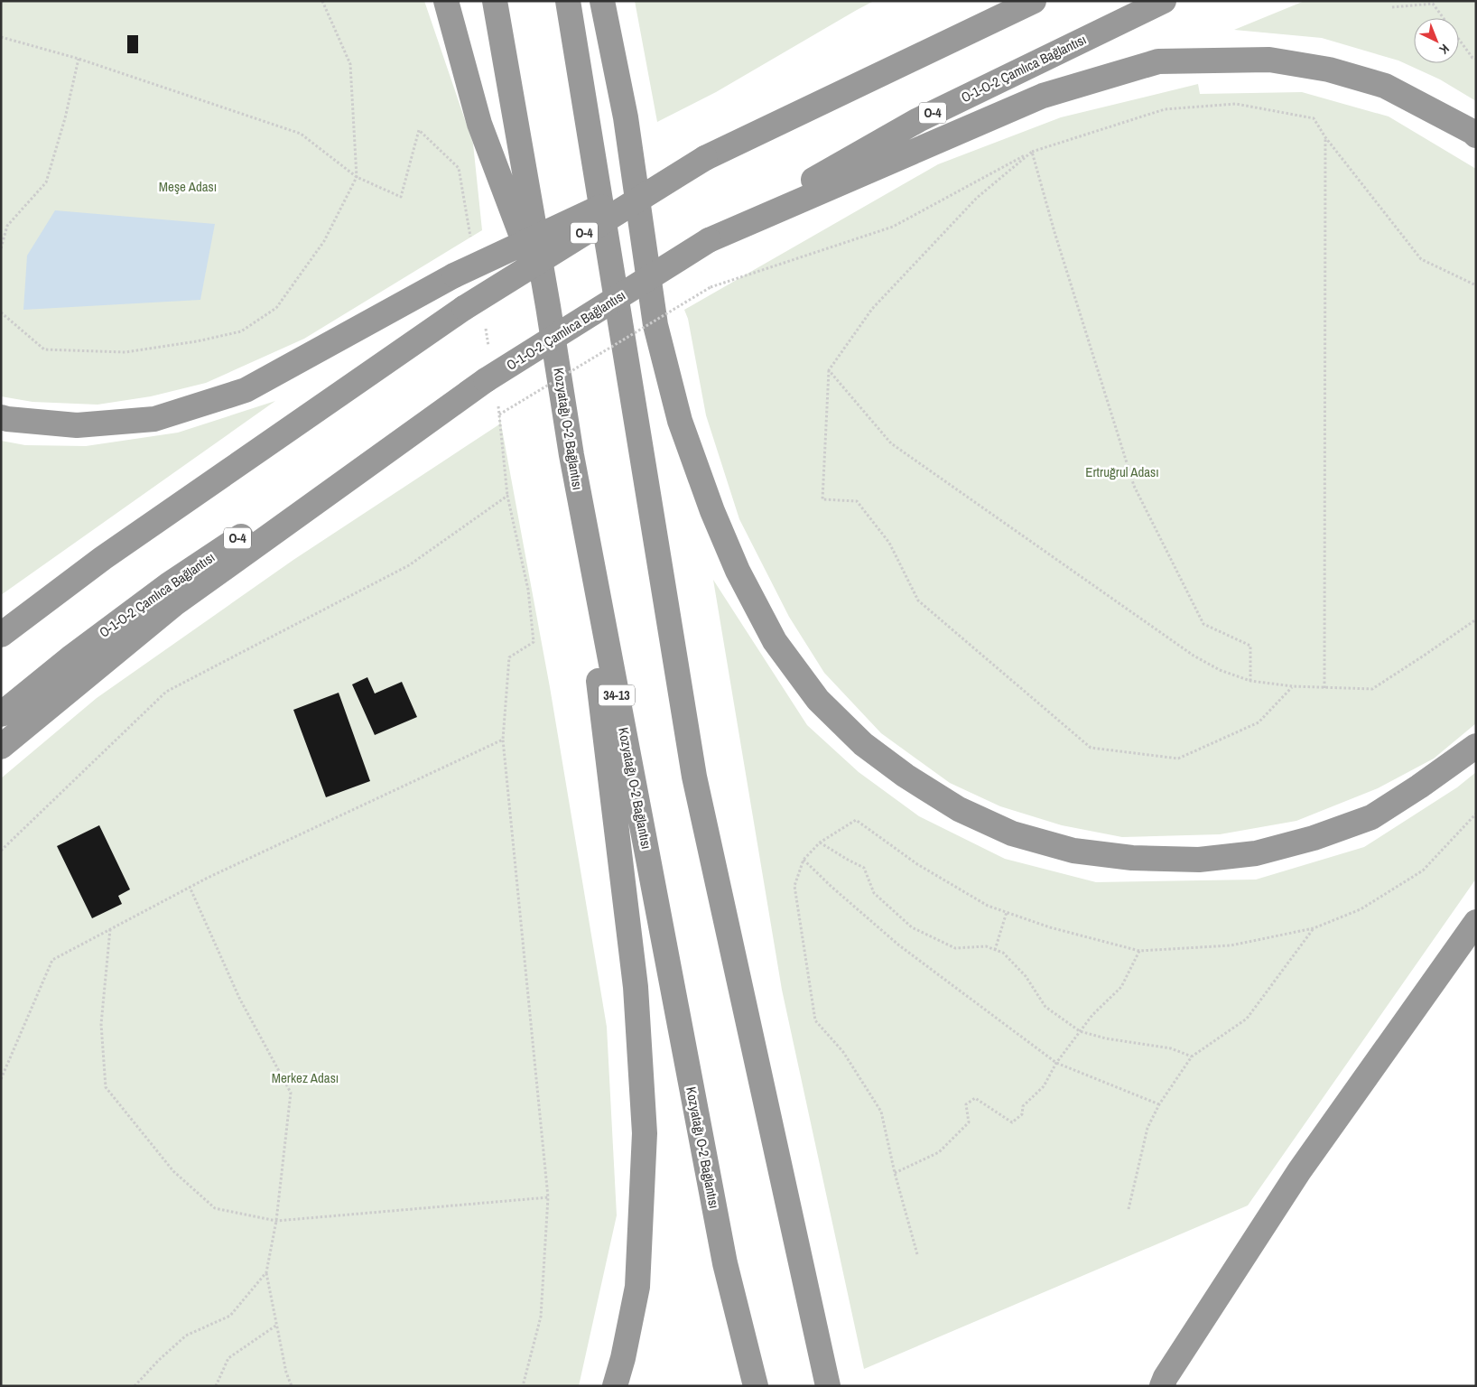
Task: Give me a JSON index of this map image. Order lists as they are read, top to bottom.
{
  "streets": {
    "highway": [
      "O-1-O-2 Çamlıca Bağlantısı",
      "O-4",
      "Kozyatağı O-2 Bağlantısı",
      "34-13"
    ]
  },
  "parks": ["Meşe Adası", "Ertruğrul Adası", "Merkez Adası"],
  "north": "bottom right"
}
